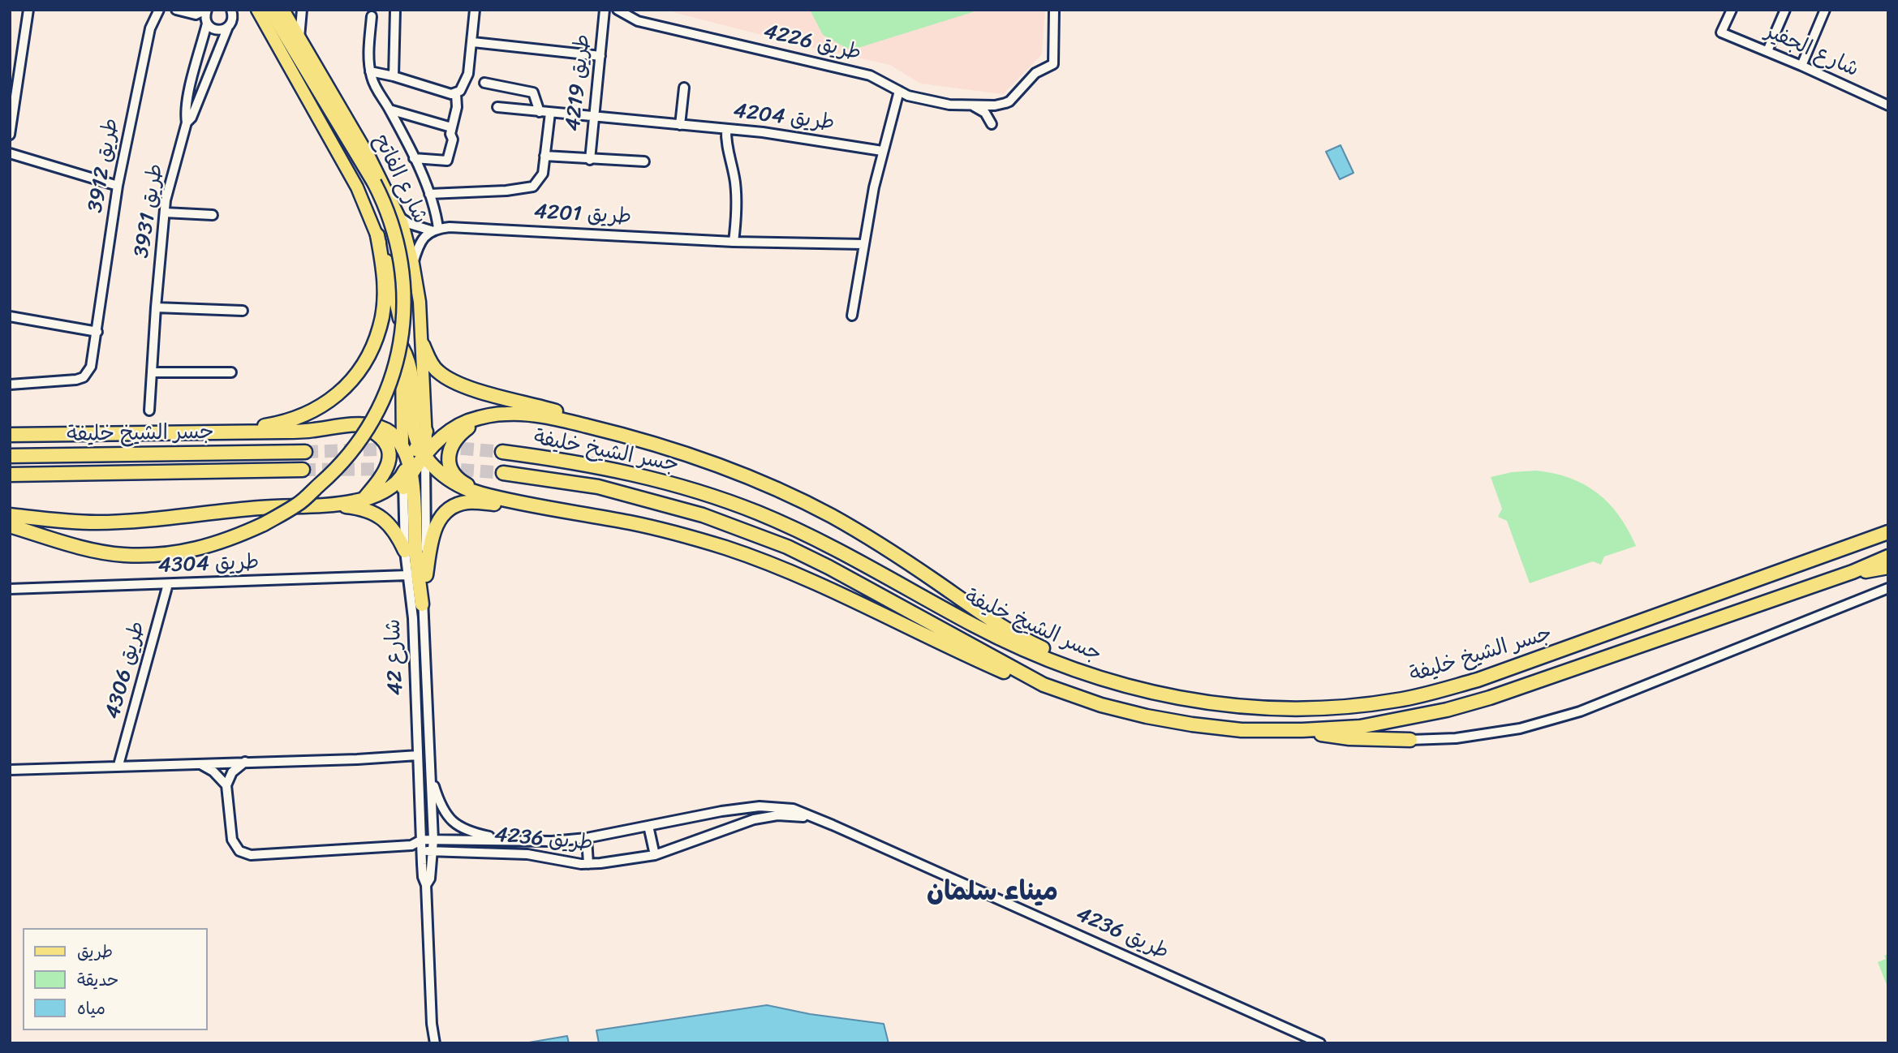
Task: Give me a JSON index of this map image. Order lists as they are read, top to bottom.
{
  "streets": {
    "highway": ["جسر الشيخ خليفة"],
    "main road": ["شارع الفاتح"],
    "street": [
      "طريق 4226",
      "شارع الجفير",
      "طريق 4219",
      "طريق 4204",
      "طريق 3912",
      "طريق 3931",
      "طريق 4201",
      "طريق 4304",
      "شارع 42",
      "طريق 4306",
      "طريق 4236"
    ]
  },
  "crossings": [
    ["طريق 4219", "طريق 4204"],
    ["شارع الفاتح", "طريق 4201"],
    ["شارع الفاتح", "شارع 42"],
    ["طريق 4304", "شارع 42"],
    ["طريق 4304", "طريق 4306"],
    ["شارع 42", "طريق 4236"]
  ],
  "districts": ["ميناء سلمان"],
  "legend": ["طريق", "حديقة", "مياه"]
}
